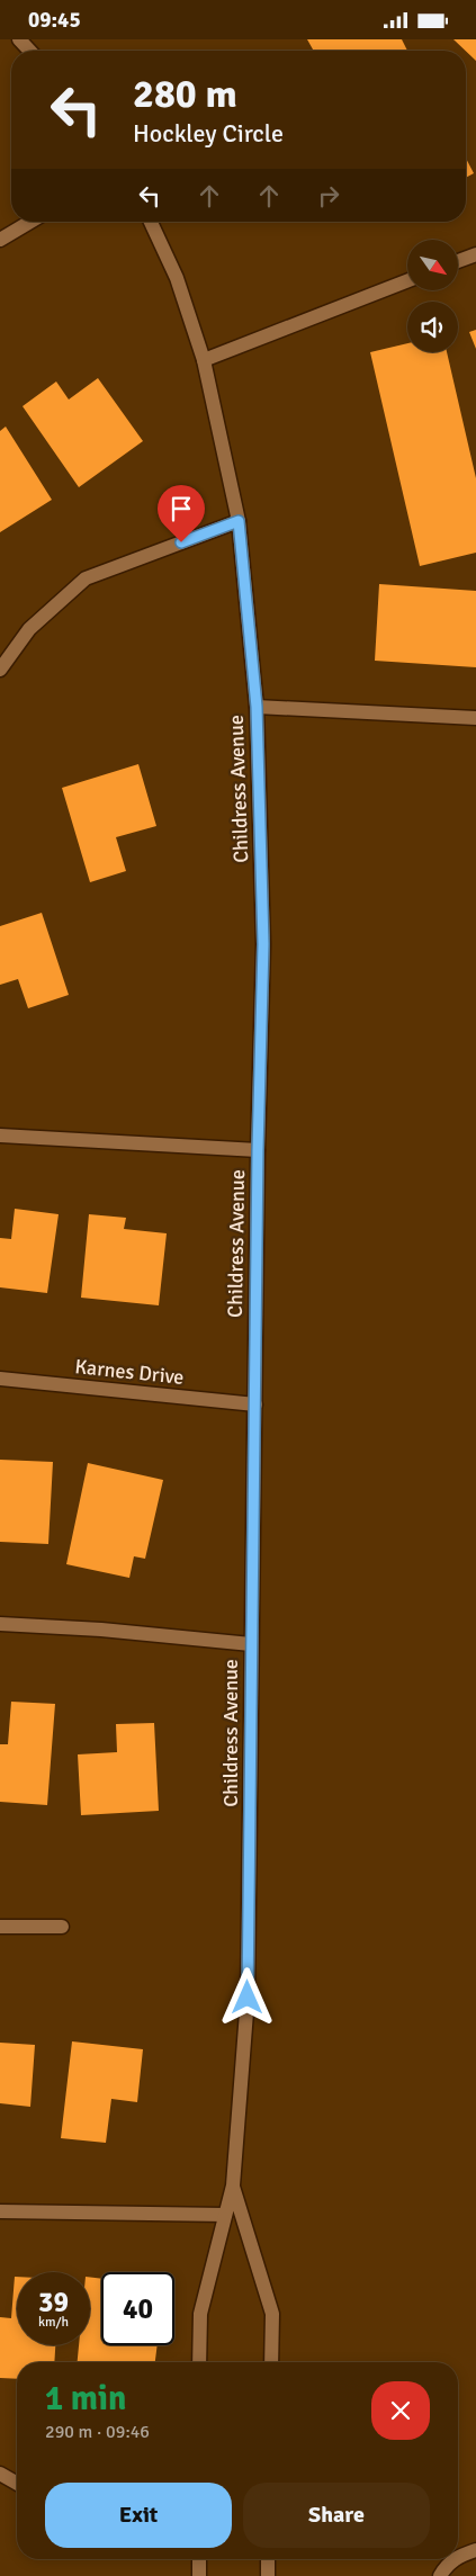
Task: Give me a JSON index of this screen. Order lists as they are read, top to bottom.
{
  "streets": {
    "street": ["Childress Avenue", "Karnes Drive"]
  },
  "crossings": [
    ["Childress Avenue", "Karnes Drive"]
  ],
  "north": "bottom right",
  "page": {
    "status": "09:45",
    "turn": ["280 m", "Hockley Circle"],
    "speed": "39 km/h",
    "limit": "40",
    "heading": ["1 min", "290 m · 09:46"],
    "buttons": ["Exit", "Share"]
  }
}
